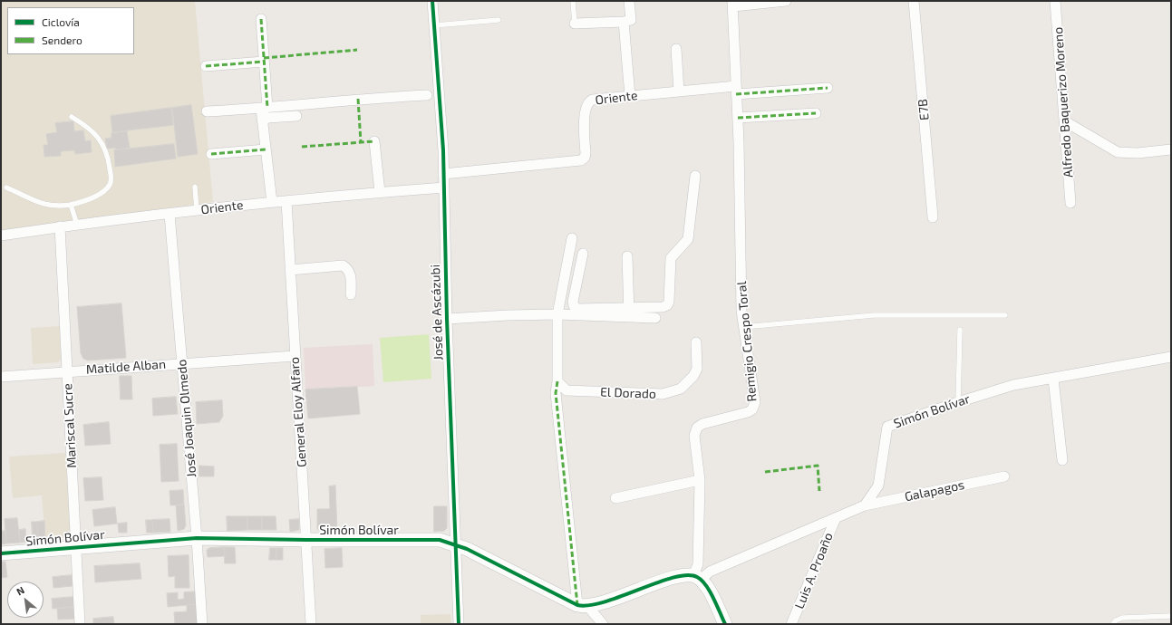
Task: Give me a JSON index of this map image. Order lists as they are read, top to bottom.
{
  "streets": {
    "street": [
      "Oriente",
      "Alfredo Baquerizo Moreno",
      "E7B",
      "José de Ascázubi",
      "Remigio Crespo Toral",
      "Matilde Alban",
      "El Dorado",
      "Simón Bolívar",
      "General Eloy Alfaro",
      "José Joaquin Olmedo",
      "Mariscal Sucre",
      "Galapagos",
      "Luis A. Proaño"
    ]
  },
  "crossings": [
    ["Oriente", "José de Ascázubi"],
    ["Oriente", "Remigio Crespo Toral"],
    ["Oriente", "General Eloy Alfaro"],
    ["Oriente", "José Joaquin Olmedo"],
    ["Oriente", "Mariscal Sucre"],
    ["José de Ascázubi", "Simón Bolívar"],
    ["Matilde Alban", "General Eloy Alfaro"],
    ["Matilde Alban", "José Joaquin Olmedo"],
    ["Matilde Alban", "Mariscal Sucre"],
    ["Simón Bolívar", "General Eloy Alfaro"],
    ["Simón Bolívar", "José Joaquin Olmedo"],
    ["Simón Bolívar", "Mariscal Sucre"],
    ["Simón Bolívar", "Galapagos"]
  ],
  "legend": ["Ciclovía", "Sendero"],
  "north": "top left"
}
